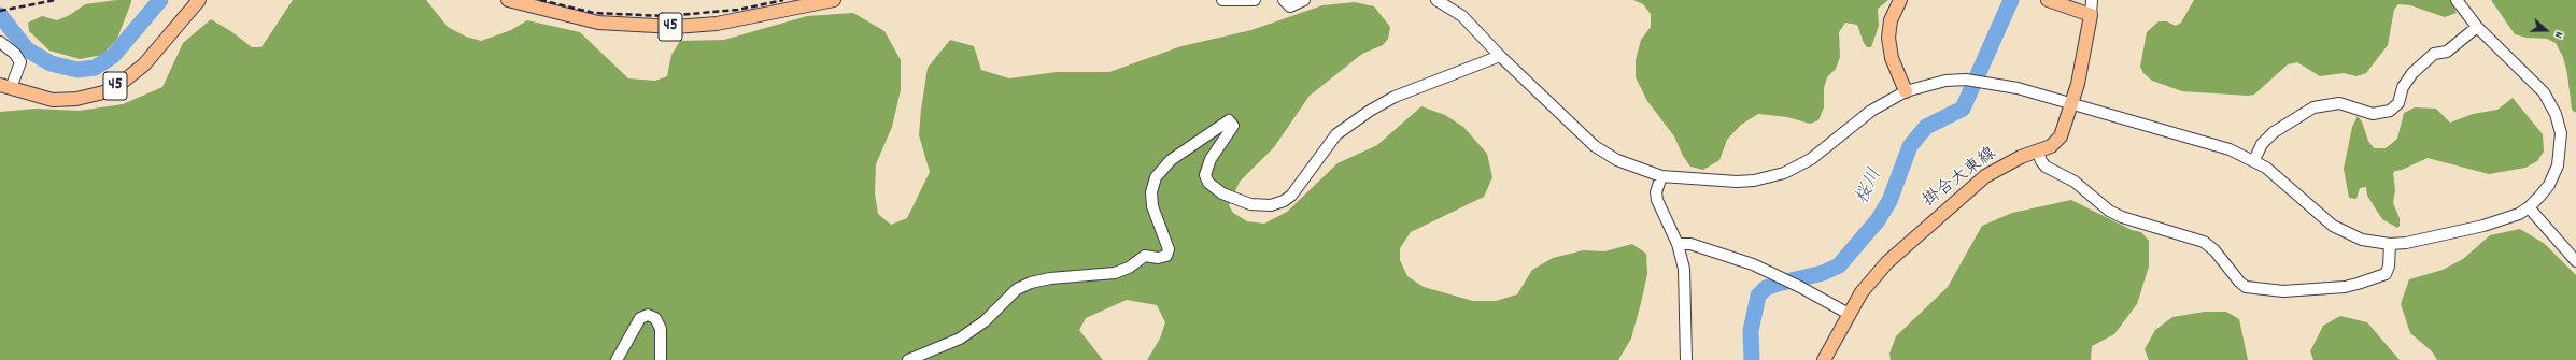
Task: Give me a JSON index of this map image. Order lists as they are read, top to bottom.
{
  "streets": {
    "main road": ["45", "掛合大東線"]
  },
  "water": ["桜川"],
  "north": "right"
}
